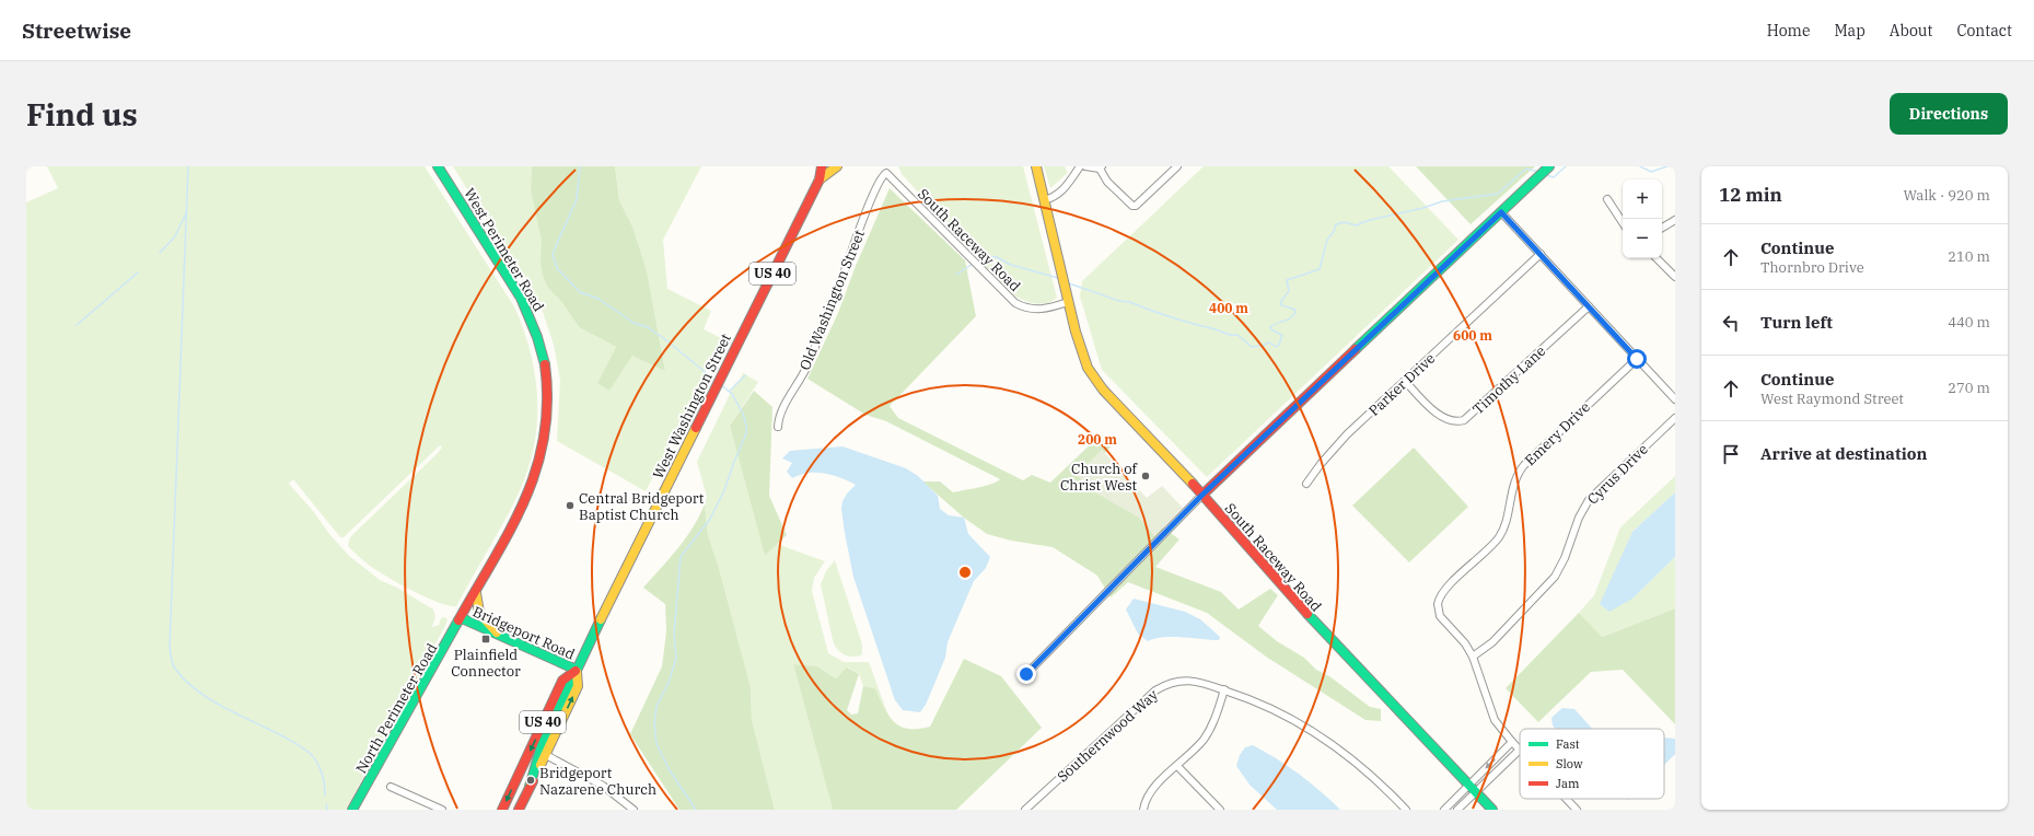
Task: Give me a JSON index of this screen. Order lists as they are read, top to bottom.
{
  "streets": {
    "main road": [
      "South Raceway Road",
      "West Perimeter Road",
      "US 40",
      "West Washington Street",
      "Bridgeport Road",
      "North Perimeter Road"
    ],
    "street": [
      "Old Washington Street",
      "Timothy Lane",
      "Parker Drive",
      "Emery Drive",
      "Cyrus Drive",
      "Southernwood Way"
    ]
  },
  "crossings": [
    ["South Raceway Road", "Old Washington Street"],
    ["West Perimeter Road", "Bridgeport Road"],
    ["West Perimeter Road", "North Perimeter Road"],
    ["Timothy Lane", "Parker Drive"],
    ["West Washington Street", "Bridgeport Road"],
    ["Emery Drive", "Cyrus Drive"],
    ["Bridgeport Road", "North Perimeter Road"]
  ],
  "places": {
    "other": ["Church of Christ West", "Central Bridgeport Baptist Church", "Bridgeport Nazarene Church"],
    "transit": ["Plainfield Connector"]
  },
  "legend": ["Fast", "Slow", "Jam"],
  "page": {
    "header": "Streetwise",
    "nav": [
      "Home",
      "Map",
      "About",
      "Contact"
    ],
    "buttons": "Directions",
    "title": "Find us",
    "heading": ["12 min", "Walk · 920 m"],
    "map_buttons": ["+", "−"],
    "list": [
      ["Continue", "Thornbro Drive", "210 m"],
      ["Turn left", "440 m"],
      ["Continue", "West Raymond Street", "270 m"],
      "Arrive at destination"
    ]
  },
  "rings": ["400 m", "600 m", "200 m"]
}
